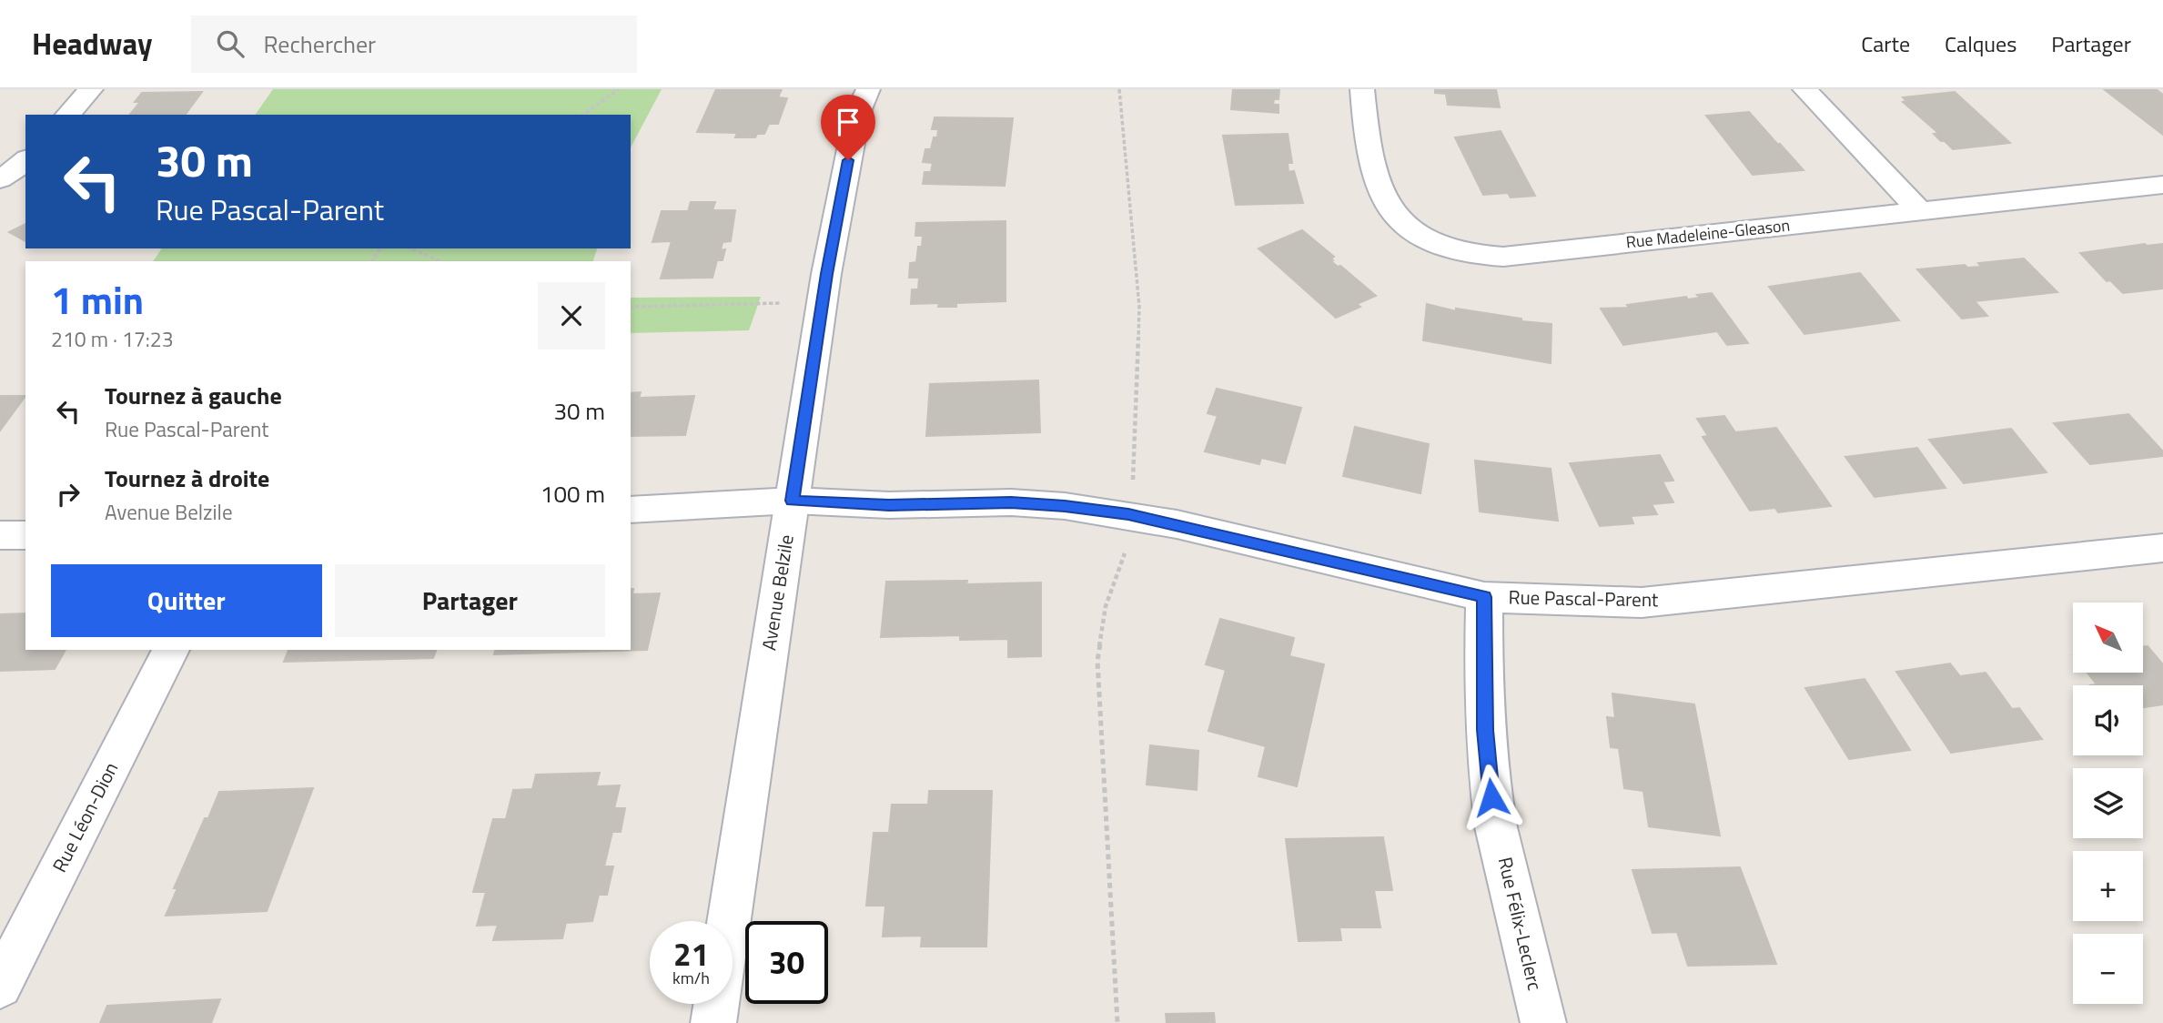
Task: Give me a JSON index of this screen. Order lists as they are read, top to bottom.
{
  "streets": {
    "street": [
      "Rue Madeleine-Gleason",
      "Avenue Belzile",
      "Rue Pascal-Parent",
      "Rue Léon-Dion",
      "Rue Félix-Leclerc"
    ]
  },
  "crossings": [
    ["Avenue Belzile", "Rue Pascal-Parent"],
    ["Rue Pascal-Parent", "Rue Félix-Leclerc"]
  ],
  "north": "top left",
  "page": {
    "header": "Headway",
    "search": "Rechercher",
    "nav": ["Carte", "Calques", "Partager"],
    "turn": ["30 m", "Rue Pascal-Parent"],
    "heading": ["1 min", "210 m · 17:23"],
    "list": [
      {
        "name": "Tournez à gauche",
        "note": "Rue Pascal-Parent",
        "value": "30 m"
      },
      {
        "name": "Tournez à droite",
        "note": "Avenue Belzile",
        "value": "100 m"
      }
    ],
    "buttons": ["Quitter", "Partager"],
    "map_buttons": ["+", "−"],
    "speed": "21 km/h",
    "limit": "30"
  }
}
